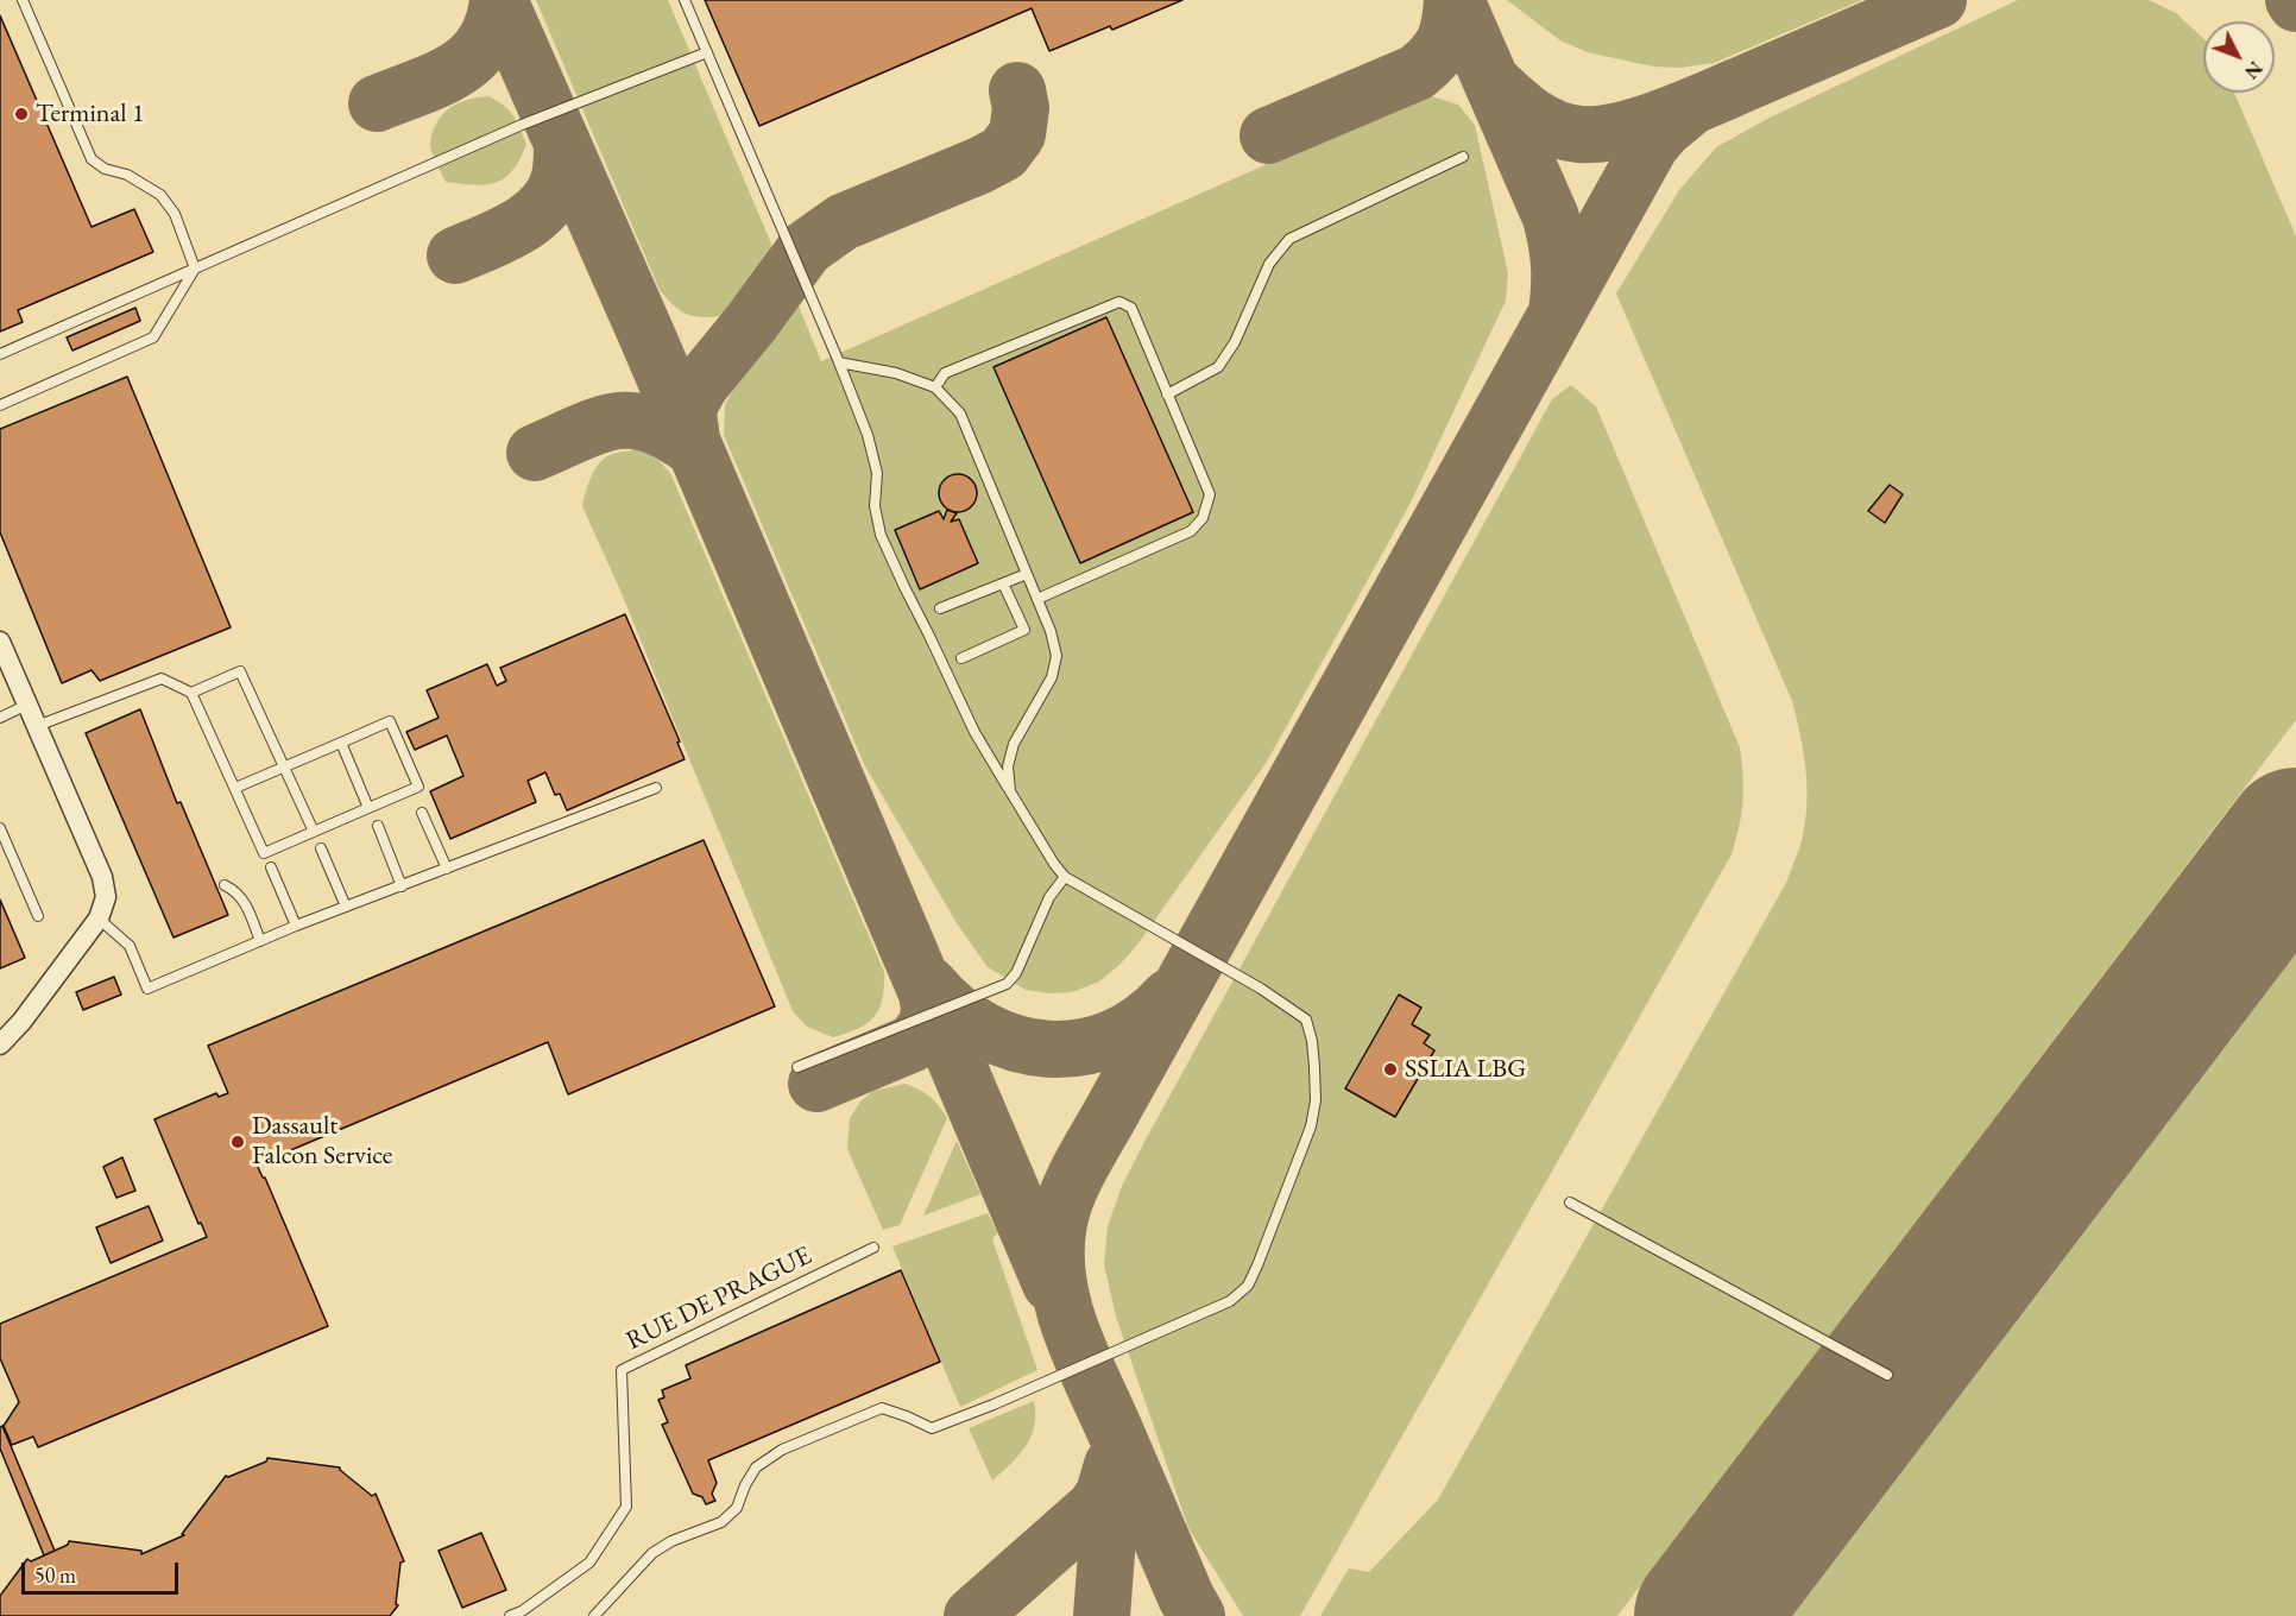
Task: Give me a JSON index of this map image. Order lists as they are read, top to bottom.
{
  "streets": {
    "lane": ["RUE DE PRAGUE"]
  },
  "places": ["Terminal 1", "SSLIA LBG", "Dassault Falcon Service"],
  "scale_bar": "50 m",
  "north": "bottom right"
}
